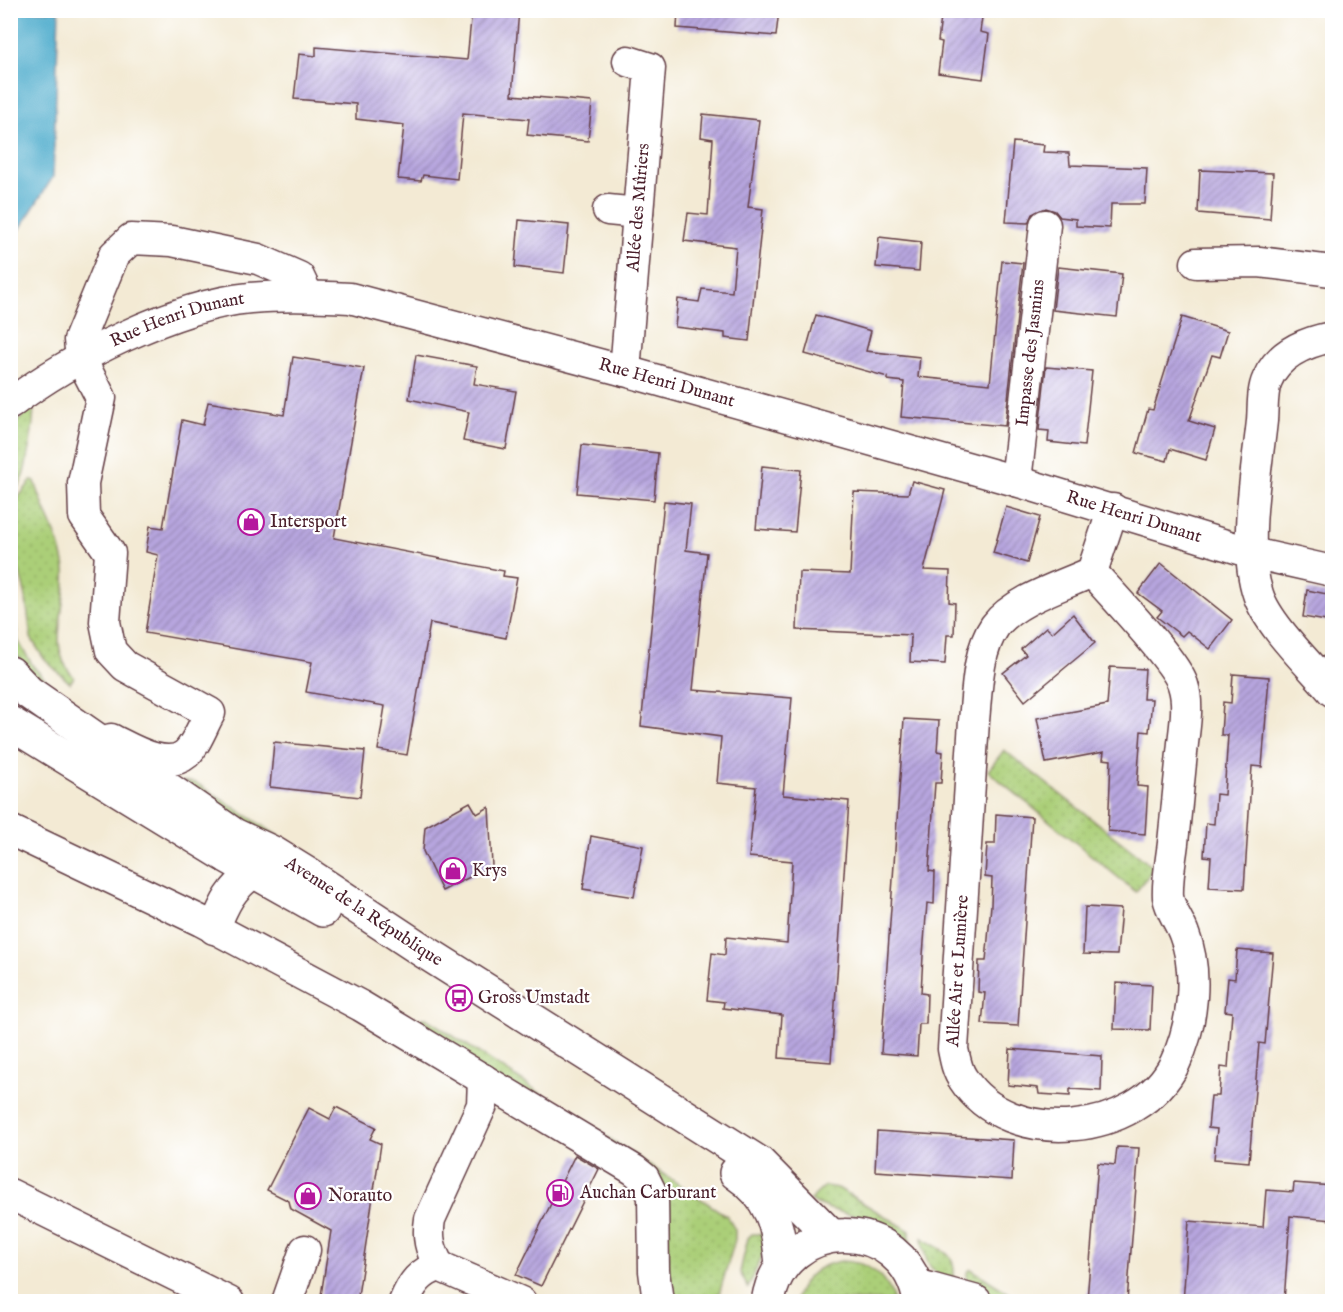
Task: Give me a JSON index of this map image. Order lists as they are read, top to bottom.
{
  "streets": {
    "main road": ["Avenue de la République"],
    "street": [
      "Allée des Mûriers",
      "Rue Henri Dunant",
      "Impasse des Jasmins",
      "Allée Air et Lumière"
    ]
  },
  "crossings": [
    ["Allée des Mûriers", "Rue Henri Dunant"],
    ["Rue Henri Dunant", "Impasse des Jasmins"]
  ],
  "places": {
    "shop": ["Intersport", "Krys", "Norauto"],
    "bus stop": ["Gross Umstadt"],
    "fuel station": ["Auchan Carburant"]
  }
}
